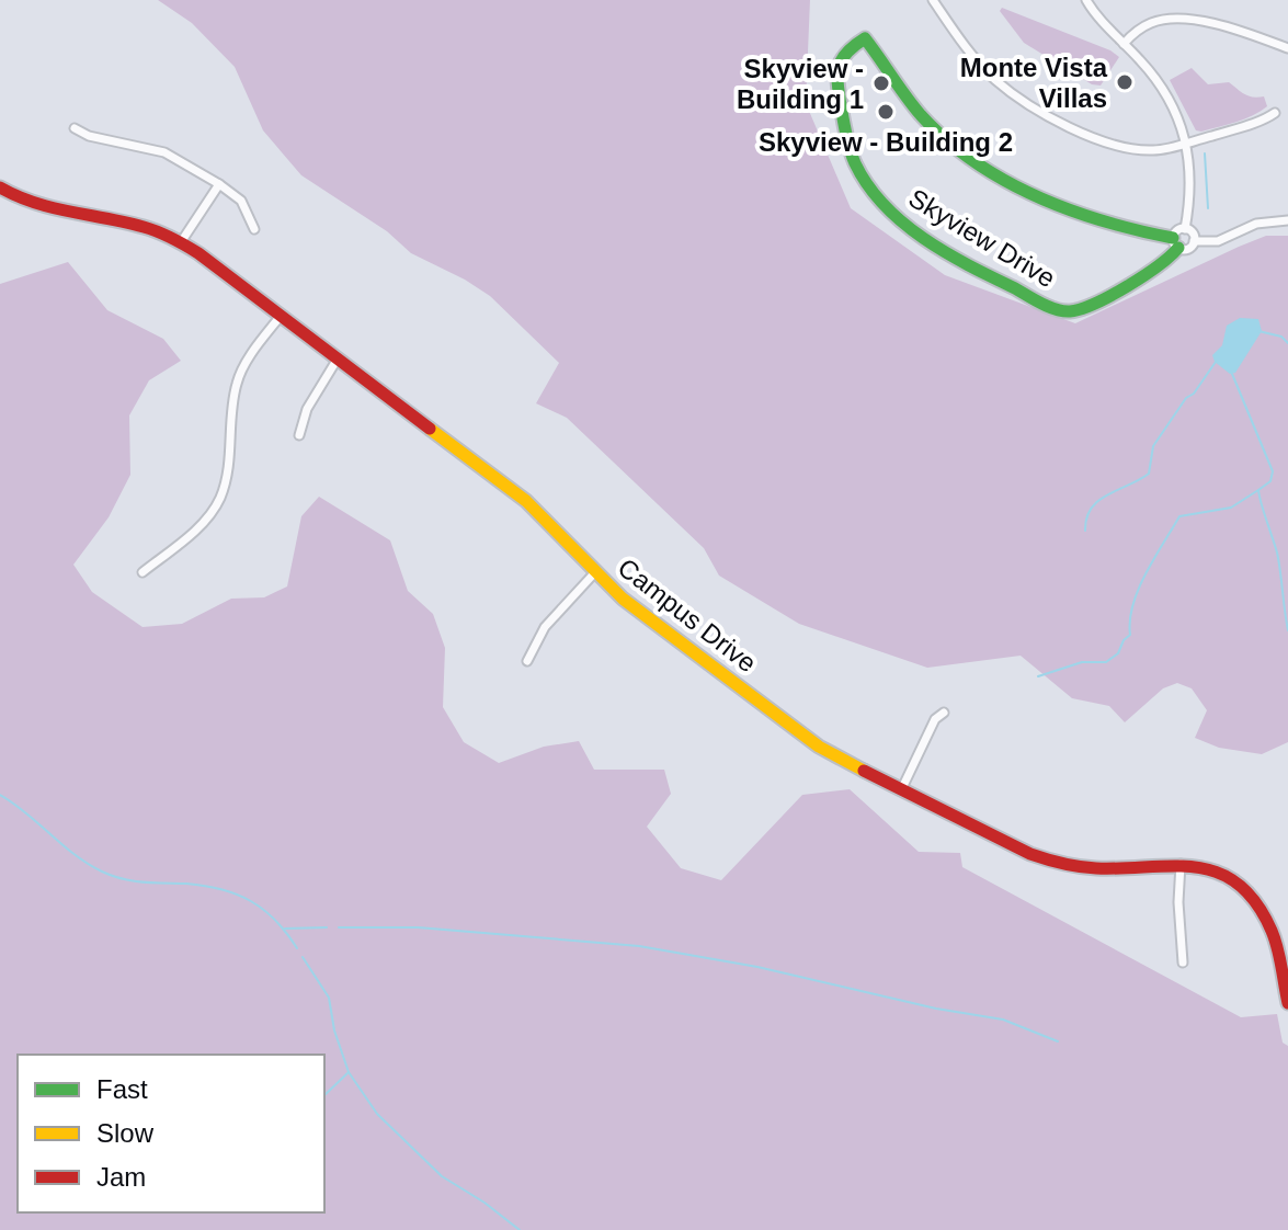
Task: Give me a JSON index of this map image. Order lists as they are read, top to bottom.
{
  "streets": {
    "street": ["Skyview Drive", "Campus Drive"]
  },
  "places": ["Monte Vista Villas", "Skyview - Building 1", "Skyview - Building 2"],
  "legend": ["Fast", "Slow", "Jam"]
}
